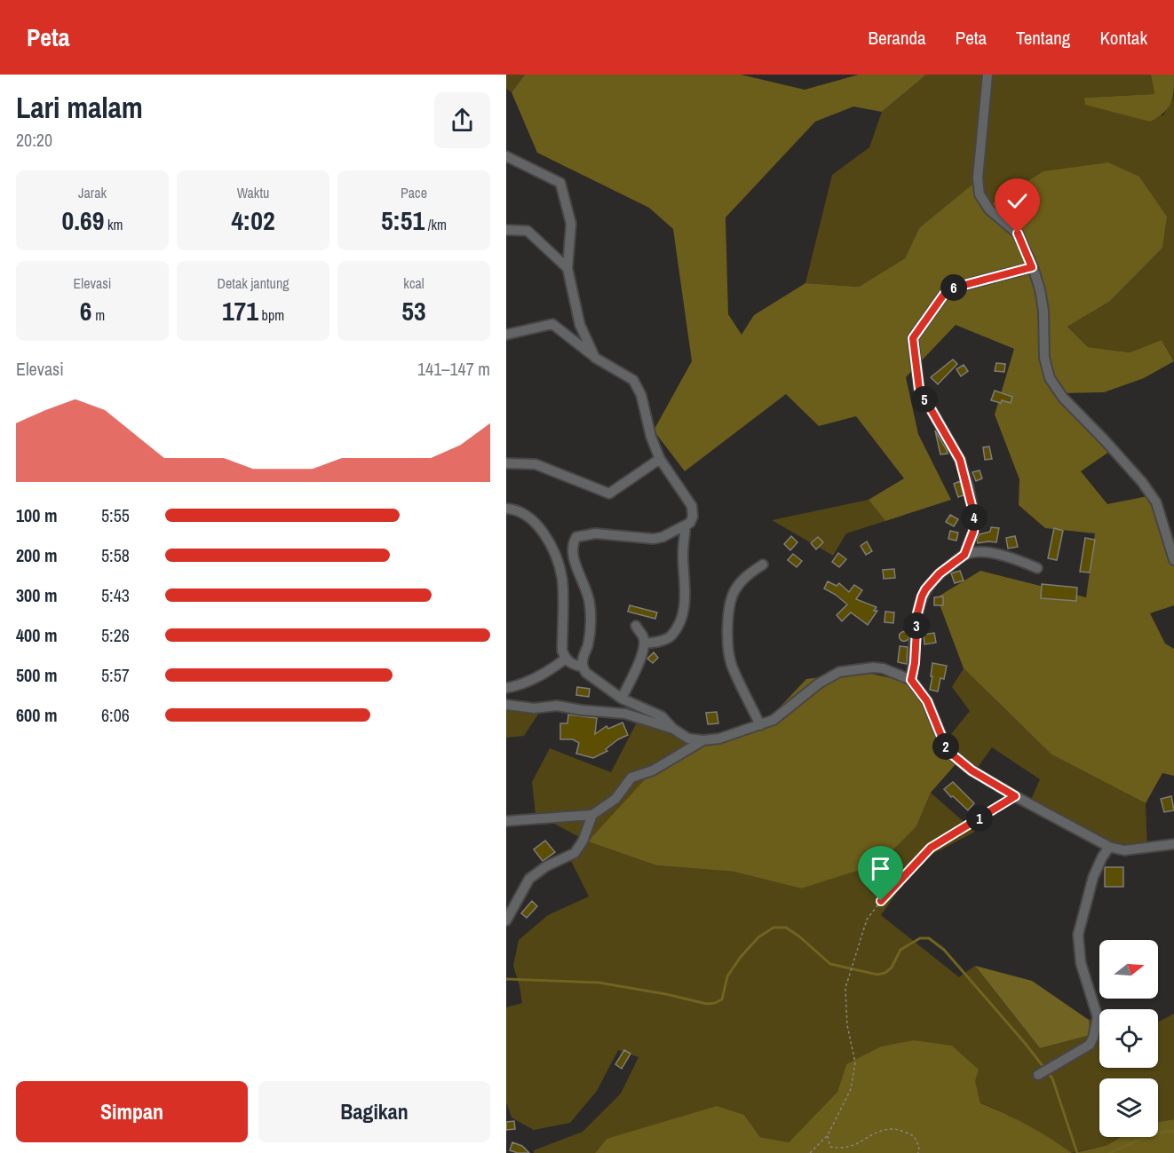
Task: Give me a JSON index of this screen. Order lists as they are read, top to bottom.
{
  "north": "right",
  "page": {
    "header": "Peta",
    "nav": [
      "Beranda",
      "Peta",
      "Tentang",
      "Kontak"
    ],
    "heading": ["Lari malam", "20:20"],
    "stats": [
      ["Jarak", "0.69 km"],
      ["Waktu", "4:02"],
      ["Pace", "5:51 /km"],
      ["Elevasi", "6 m"],
      ["Detak jantung", "171 bpm"],
      ["kcal", "53"]
    ],
    "pins": [
      "6",
      "5",
      "4",
      "3",
      "2",
      "1"
    ],
    "chart": ["Elevasi", "141–147 m"],
    "list": [
      {
        "name": "100 m",
        "note": "5:55"
      },
      {
        "name": "200 m",
        "note": "5:58"
      },
      {
        "name": "300 m",
        "note": "5:43"
      },
      {
        "name": "400 m",
        "note": "5:26"
      },
      {
        "name": "500 m",
        "note": "5:57"
      },
      {
        "name": "600 m",
        "note": "6:06"
      }
    ],
    "buttons": ["Simpan", "Bagikan"]
  }
}
